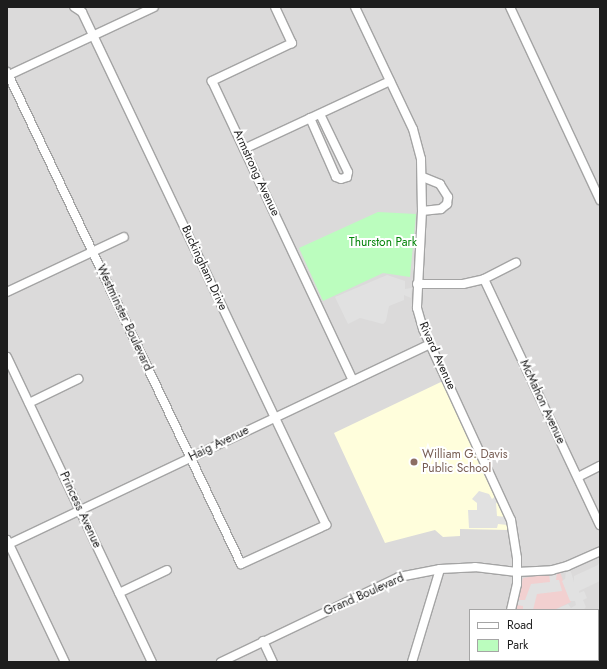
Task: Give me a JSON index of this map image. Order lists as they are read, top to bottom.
{
  "streets": {
    "street": [
      "Armstrong Avenue",
      "Buckingham Drive",
      "Westminster Boulevard",
      "Rivard Avenue",
      "McMahon Avenue",
      "Haig Avenue",
      "Princess Avenue",
      "Grand Boulevard"
    ]
  },
  "crossings": [
    ["Armstrong Avenue", "Haig Avenue"],
    ["Buckingham Drive", "Westminster Boulevard"],
    ["Buckingham Drive", "Haig Avenue"],
    ["Westminster Boulevard", "Haig Avenue"],
    ["Rivard Avenue", "Haig Avenue"],
    ["Rivard Avenue", "Grand Boulevard"],
    ["Haig Avenue", "Princess Avenue"]
  ],
  "parks": ["Thurston Park"],
  "places": ["William G. Davis Public School"],
  "legend": ["Road", "Park"]
}
